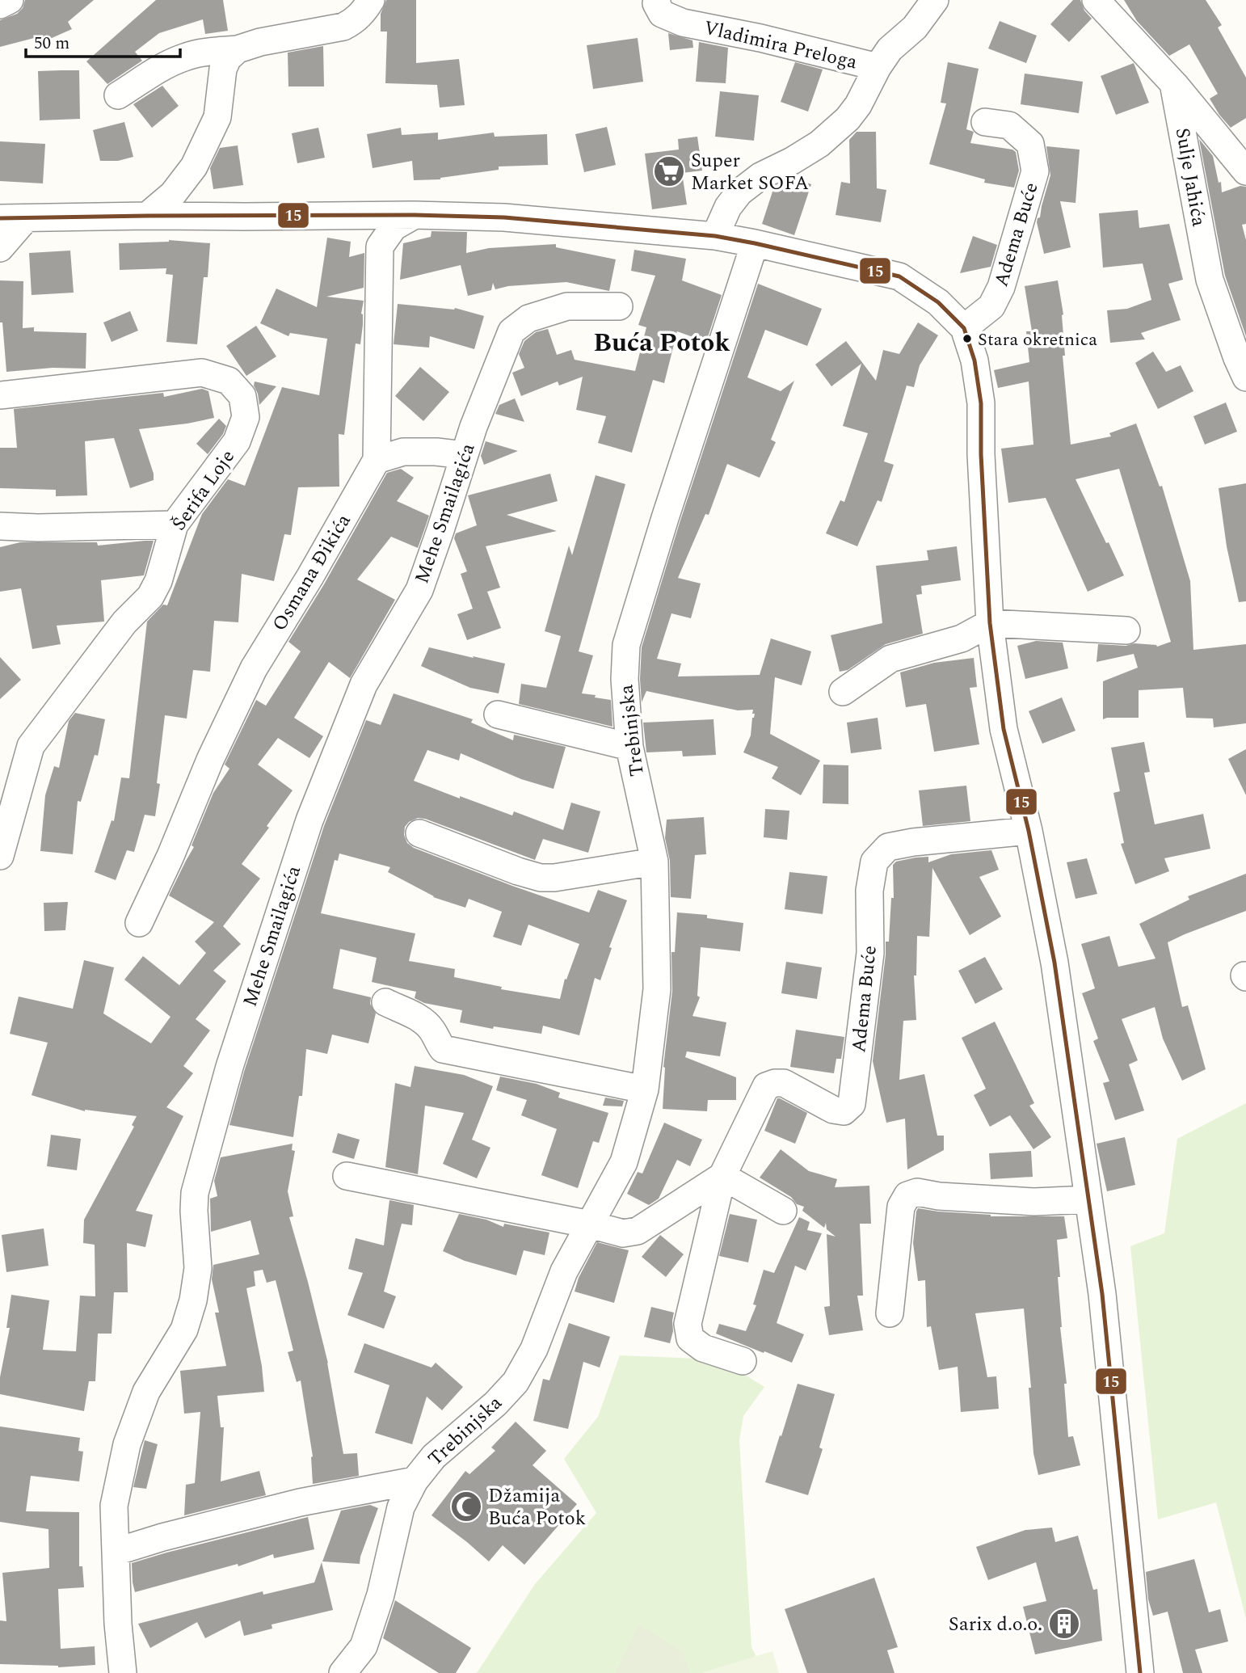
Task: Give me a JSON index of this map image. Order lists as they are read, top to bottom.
{
  "streets": {
    "street": [
      "Vladimira Preloga",
      "Sulje Jahića",
      "Adema Buće",
      "Šerifa Loje",
      "Mehe Smailagića",
      "Osmana Đikića",
      "Trebinjska"
    ]
  },
  "districts": ["Buća Potok"],
  "places": {
    "supermarket": ["Super Market SOFA"],
    "other": ["Stara okretnica"],
    "mosque": ["Džamija Buća Potok"],
    "building": ["Sarix d.o.o."]
  },
  "lines": ["transit line 15"],
  "scale_bar": "50 m"
}
